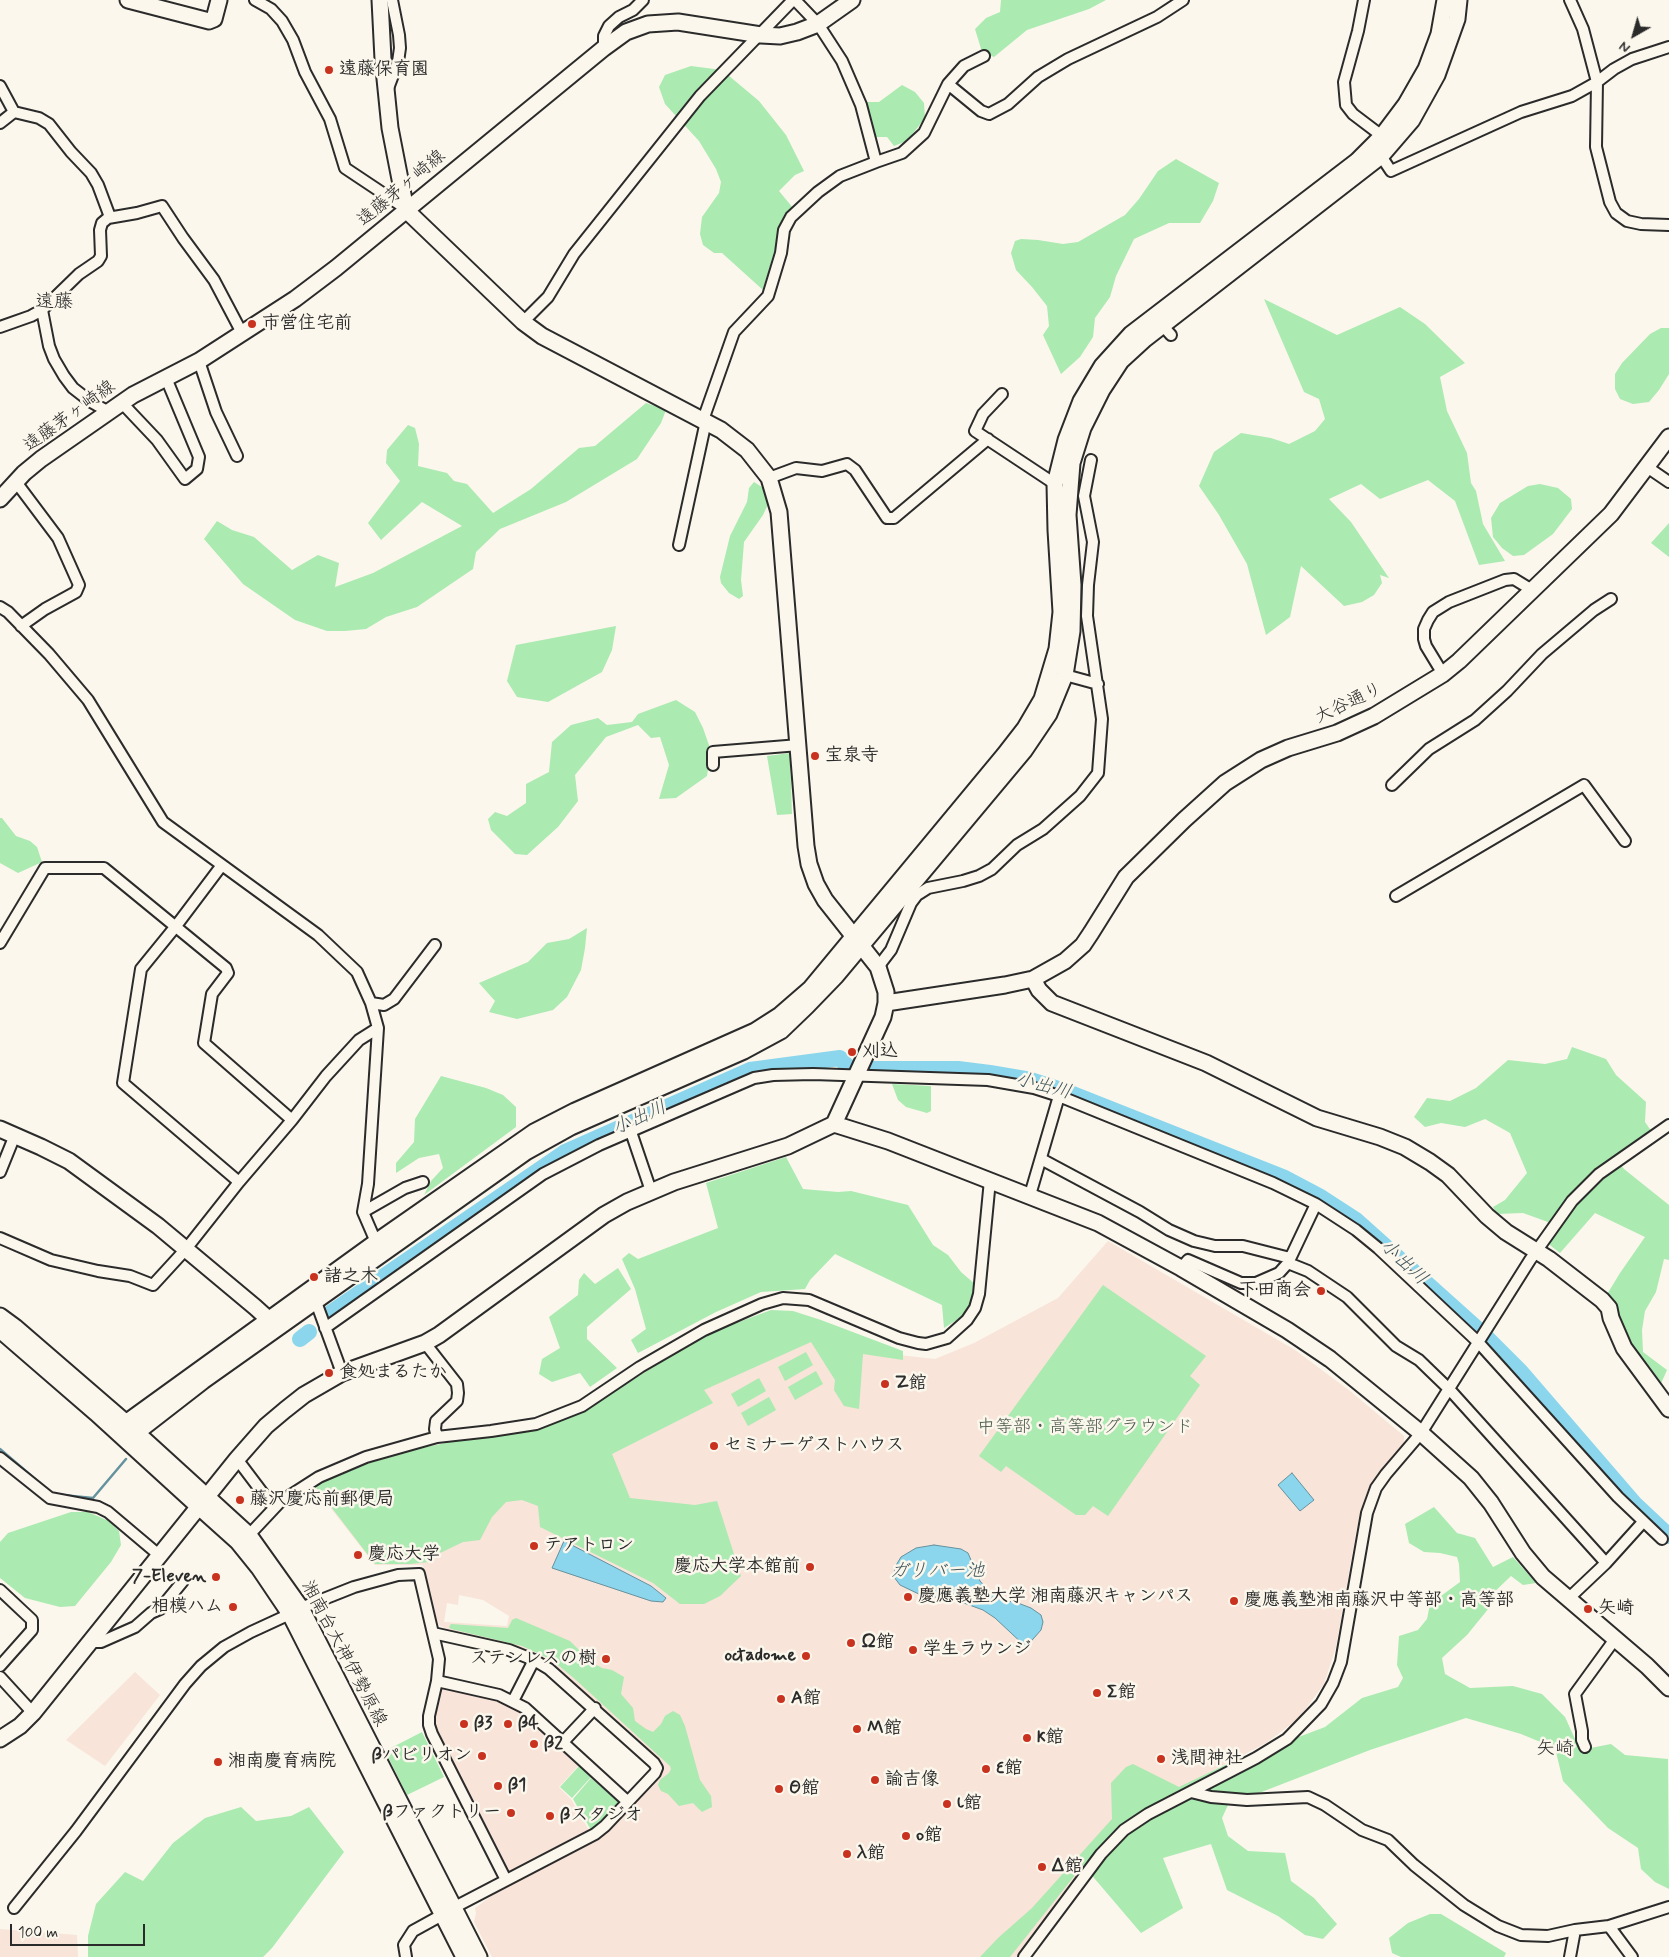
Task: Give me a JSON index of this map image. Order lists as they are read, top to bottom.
{
  "streets": {
    "street": ["遠藤茅ヶ崎線", "大谷通り", "湘南台大神伊勢原線"]
  },
  "districts": ["遠藤", "矢崎"],
  "water": ["小出川", "ガリバー池"],
  "parks": ["中等部・高等部グラウンド"],
  "places": [
    "遠藤保育園",
    "市営住宅前",
    "宝泉寺",
    "刈込",
    "諸之木",
    "下田商会",
    "食処まるたか",
    "Ζ館",
    "セミナーゲストハウス",
    "藤沢慶応前郵便局",
    "テアトロン",
    "慶応大学",
    "慶応大学本館前",
    "7-Eleven",
    "慶應義塾大学 湘南藤沢キャンパス",
    "慶應義塾湘南藤沢中等部・高等部",
    "相模ハム",
    "矢崎",
    "Ω館",
    "学生ラウンジ",
    "octadome",
    "ステンレスの樹",
    "Σ館",
    "A館",
    "β3",
    "β4",
    "Μ館",
    "κ館",
    "β2",
    "βパビリオン",
    "浅間神社",
    "湘南慶育病院",
    "ε館",
    "諭吉像",
    "β1",
    "Θ館",
    "ι館",
    "βファクトリー",
    "βスタジオ",
    "ο館",
    "λ館",
    "Δ館"
  ],
  "scale_bar": "100 m",
  "north": "bottom left"
}
